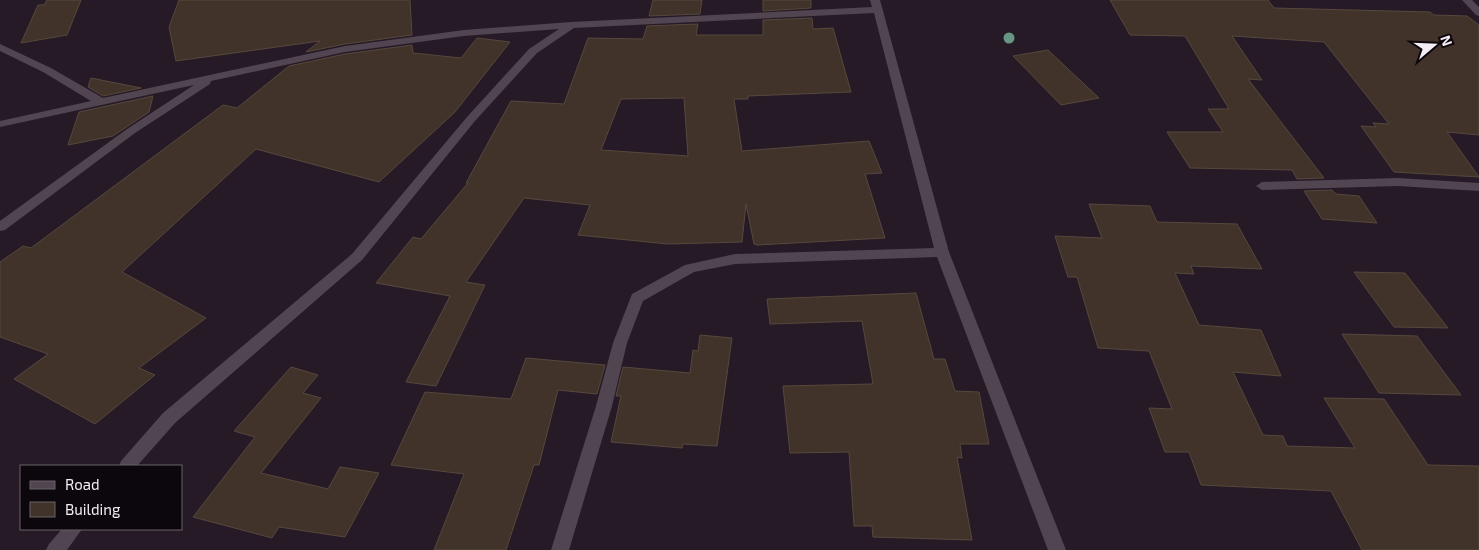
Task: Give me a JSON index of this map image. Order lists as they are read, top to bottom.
{
  "legend": ["Road", "Building"],
  "north": "right"
}
